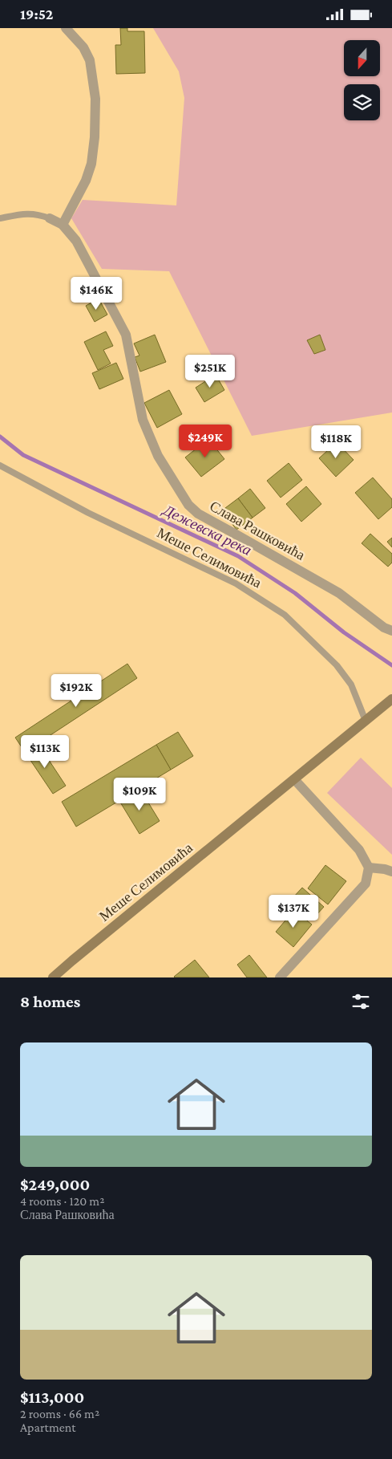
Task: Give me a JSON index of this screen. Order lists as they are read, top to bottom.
{
  "streets": {
    "main road": ["Меше Селимовића"],
    "street": ["Слава Рашковића"]
  },
  "water": ["Дежевска река"],
  "north": "bottom",
  "page": {
    "status": "19:52",
    "price": [
      "$146K",
      "$251K",
      "$249K",
      "$118K",
      "$192K",
      "$113K",
      "$109K",
      "$137K"
    ],
    "heading": "8 homes",
    "list": [
      {
        "name": "$249,000",
        "note": "4 rooms · 120 m² · Слава Рашковића"
      },
      {
        "name": "$113,000",
        "note": "2 rooms · 66 m² · Apartment"
      }
    ]
  }
}
